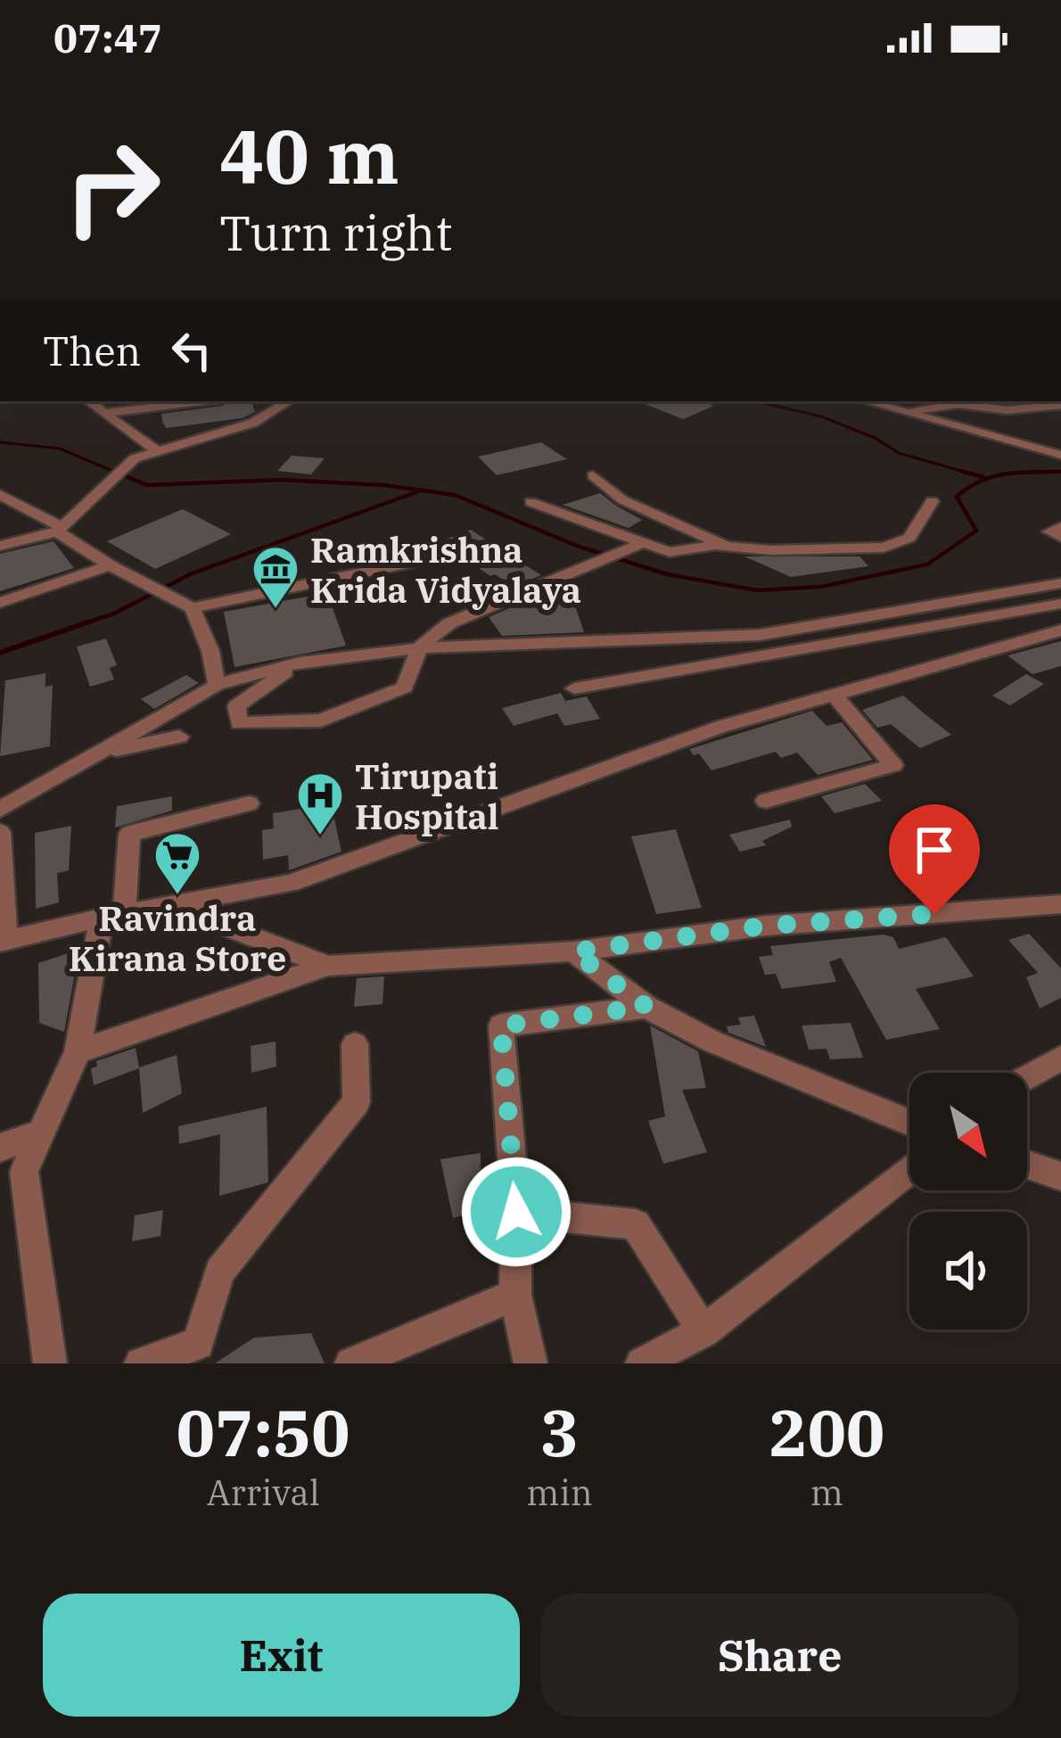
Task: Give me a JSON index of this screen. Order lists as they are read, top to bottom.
{
  "places": {
    "museum": ["Ramkrishna Krida Vidyalaya"],
    "hospital": ["Tirupati Hospital"],
    "supermarket": ["Ravindra Kirana Store"]
  },
  "north": "bottom right",
  "page": {
    "status": "07:47",
    "turn": ["40 m", "Turn right"],
    "then": "Then",
    "eta": [
      "07:50",
      "Arrival",
      "3",
      "min",
      "200",
      "m"
    ],
    "buttons": ["Exit", "Share"]
  }
}
